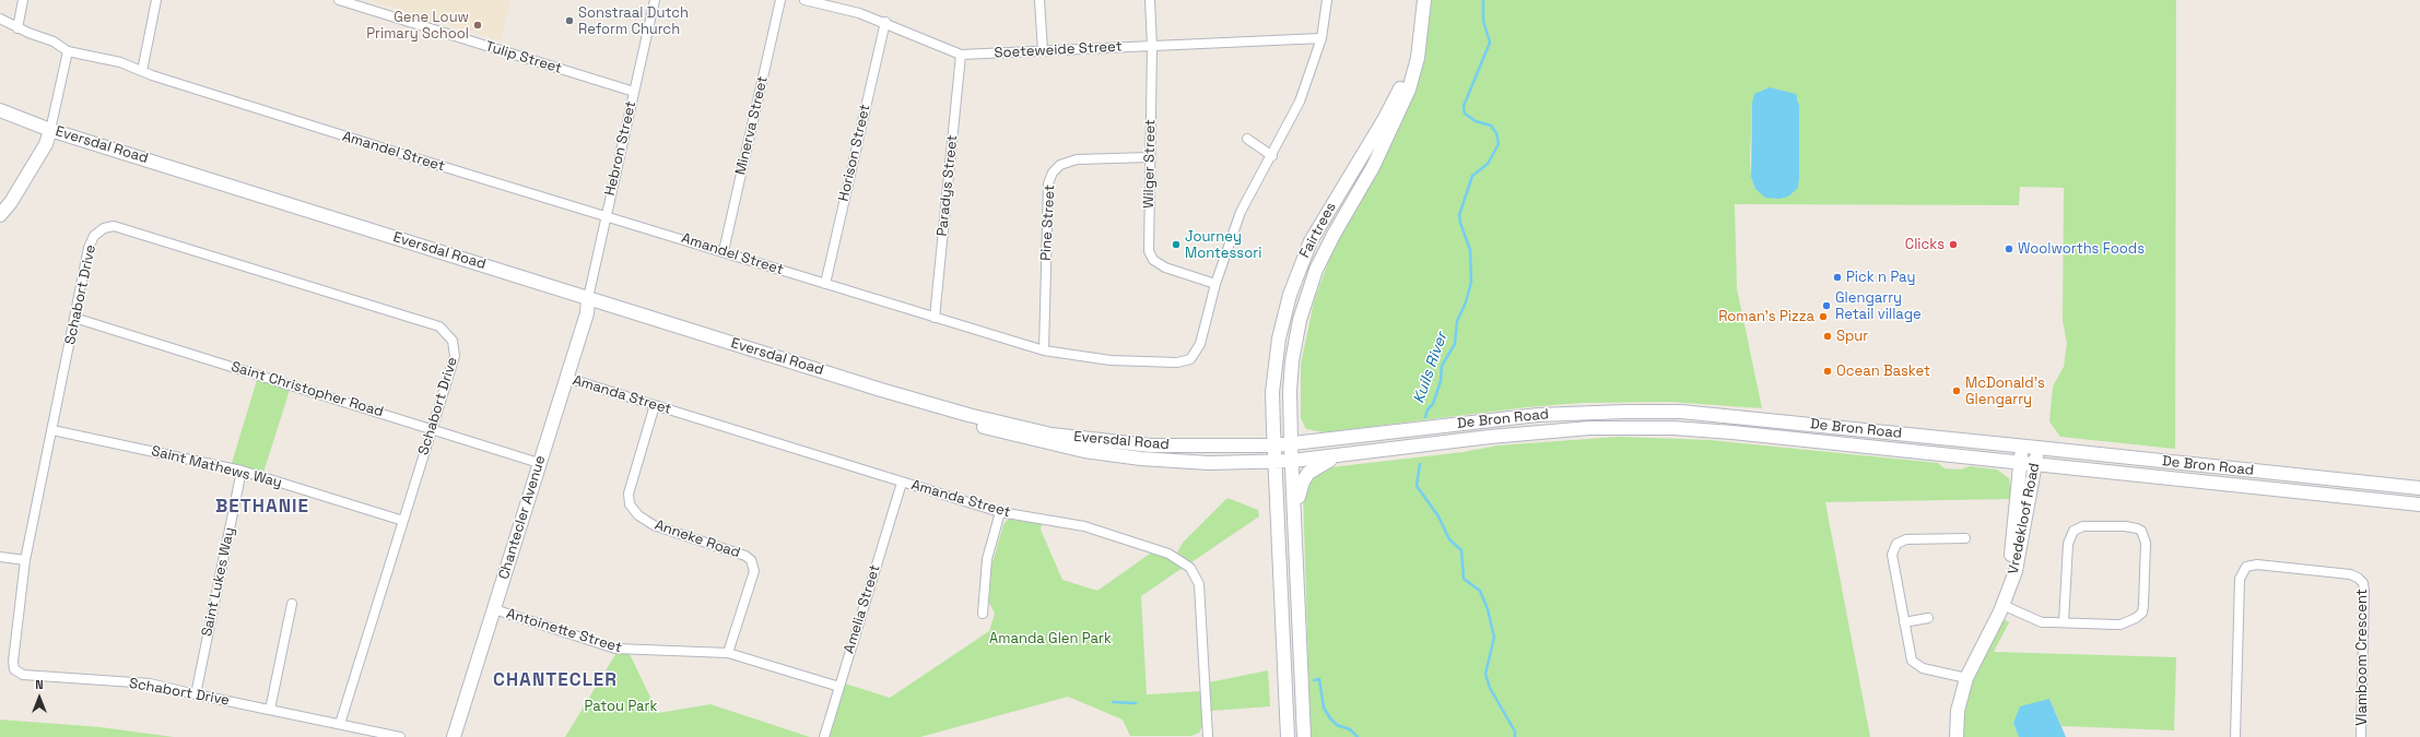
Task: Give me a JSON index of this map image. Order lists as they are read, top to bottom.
{
  "streets": {
    "street": [
      "Soeteweide Street",
      "Tulip Street",
      "Minerva Street",
      "Eversdal Road",
      "Hebron Street",
      "Amandel Street",
      "Horison Street",
      "Wilger Street",
      "Paradys Street",
      "Pine Street",
      "Fairtrees",
      "Schabort Drive",
      "Saint Christopher Road",
      "Amanda Street",
      "De Bron Road",
      "Saint Mathews Way",
      "Chantecler Avenue",
      "Vredekloof Road",
      "Anneke Road",
      "Saint Lukes Way",
      "Amelia Street",
      "Antoinette Street",
      "Vlamboom Crescent"
    ]
  },
  "crossings": [
    ["Soeteweide Street", "Amandel Street"],
    ["Soeteweide Street", "Horison Street"],
    ["Soeteweide Street", "Wilger Street"],
    ["Soeteweide Street", "Paradys Street"],
    ["Tulip Street", "Hebron Street"],
    ["Minerva Street", "Amandel Street"],
    ["Eversdal Road", "Hebron Street"],
    ["Eversdal Road", "Fairtrees"],
    ["Eversdal Road", "De Bron Road"],
    ["Eversdal Road", "Chantecler Avenue"],
    ["Hebron Street", "Amandel Street"],
    ["Hebron Street", "Chantecler Avenue"],
    ["Amandel Street", "Horison Street"],
    ["Amandel Street", "Wilger Street"],
    ["Amandel Street", "Paradys Street"],
    ["Amandel Street", "Pine Street"],
    ["Wilger Street", "Pine Street"],
    ["Fairtrees", "De Bron Road"],
    ["Schabort Drive", "Saint Christopher Road"],
    ["Schabort Drive", "Saint Mathews Way"],
    ["Schabort Drive", "Saint Lukes Way"],
    ["Saint Christopher Road", "Chantecler Avenue"],
    ["Amanda Street", "Chantecler Avenue"],
    ["Amanda Street", "Anneke Road"],
    ["Amanda Street", "Amelia Street"],
    ["De Bron Road", "Vredekloof Road"],
    ["Saint Mathews Way", "Saint Lukes Way"],
    ["Chantecler Avenue", "Antoinette Street"],
    ["Anneke Road", "Antoinette Street"],
    ["Amelia Street", "Antoinette Street"]
  ],
  "districts": ["BETHANIE", "CHANTECLER"],
  "water": ["Kuils River"],
  "parks": ["Amanda Glen Park", "Patou Park"],
  "places": [
    "Sonstraal Dutch Reform Church",
    "Gene Louw Primary School",
    "Journey Montessori",
    "Clicks",
    "Woolworths Foods",
    "Pick n Pay",
    "Glengarry Retail village",
    "Roman's Pizza",
    "Spur",
    "Ocean Basket",
    "McDonald's Glengarry"
  ],
  "north": "top"
}
